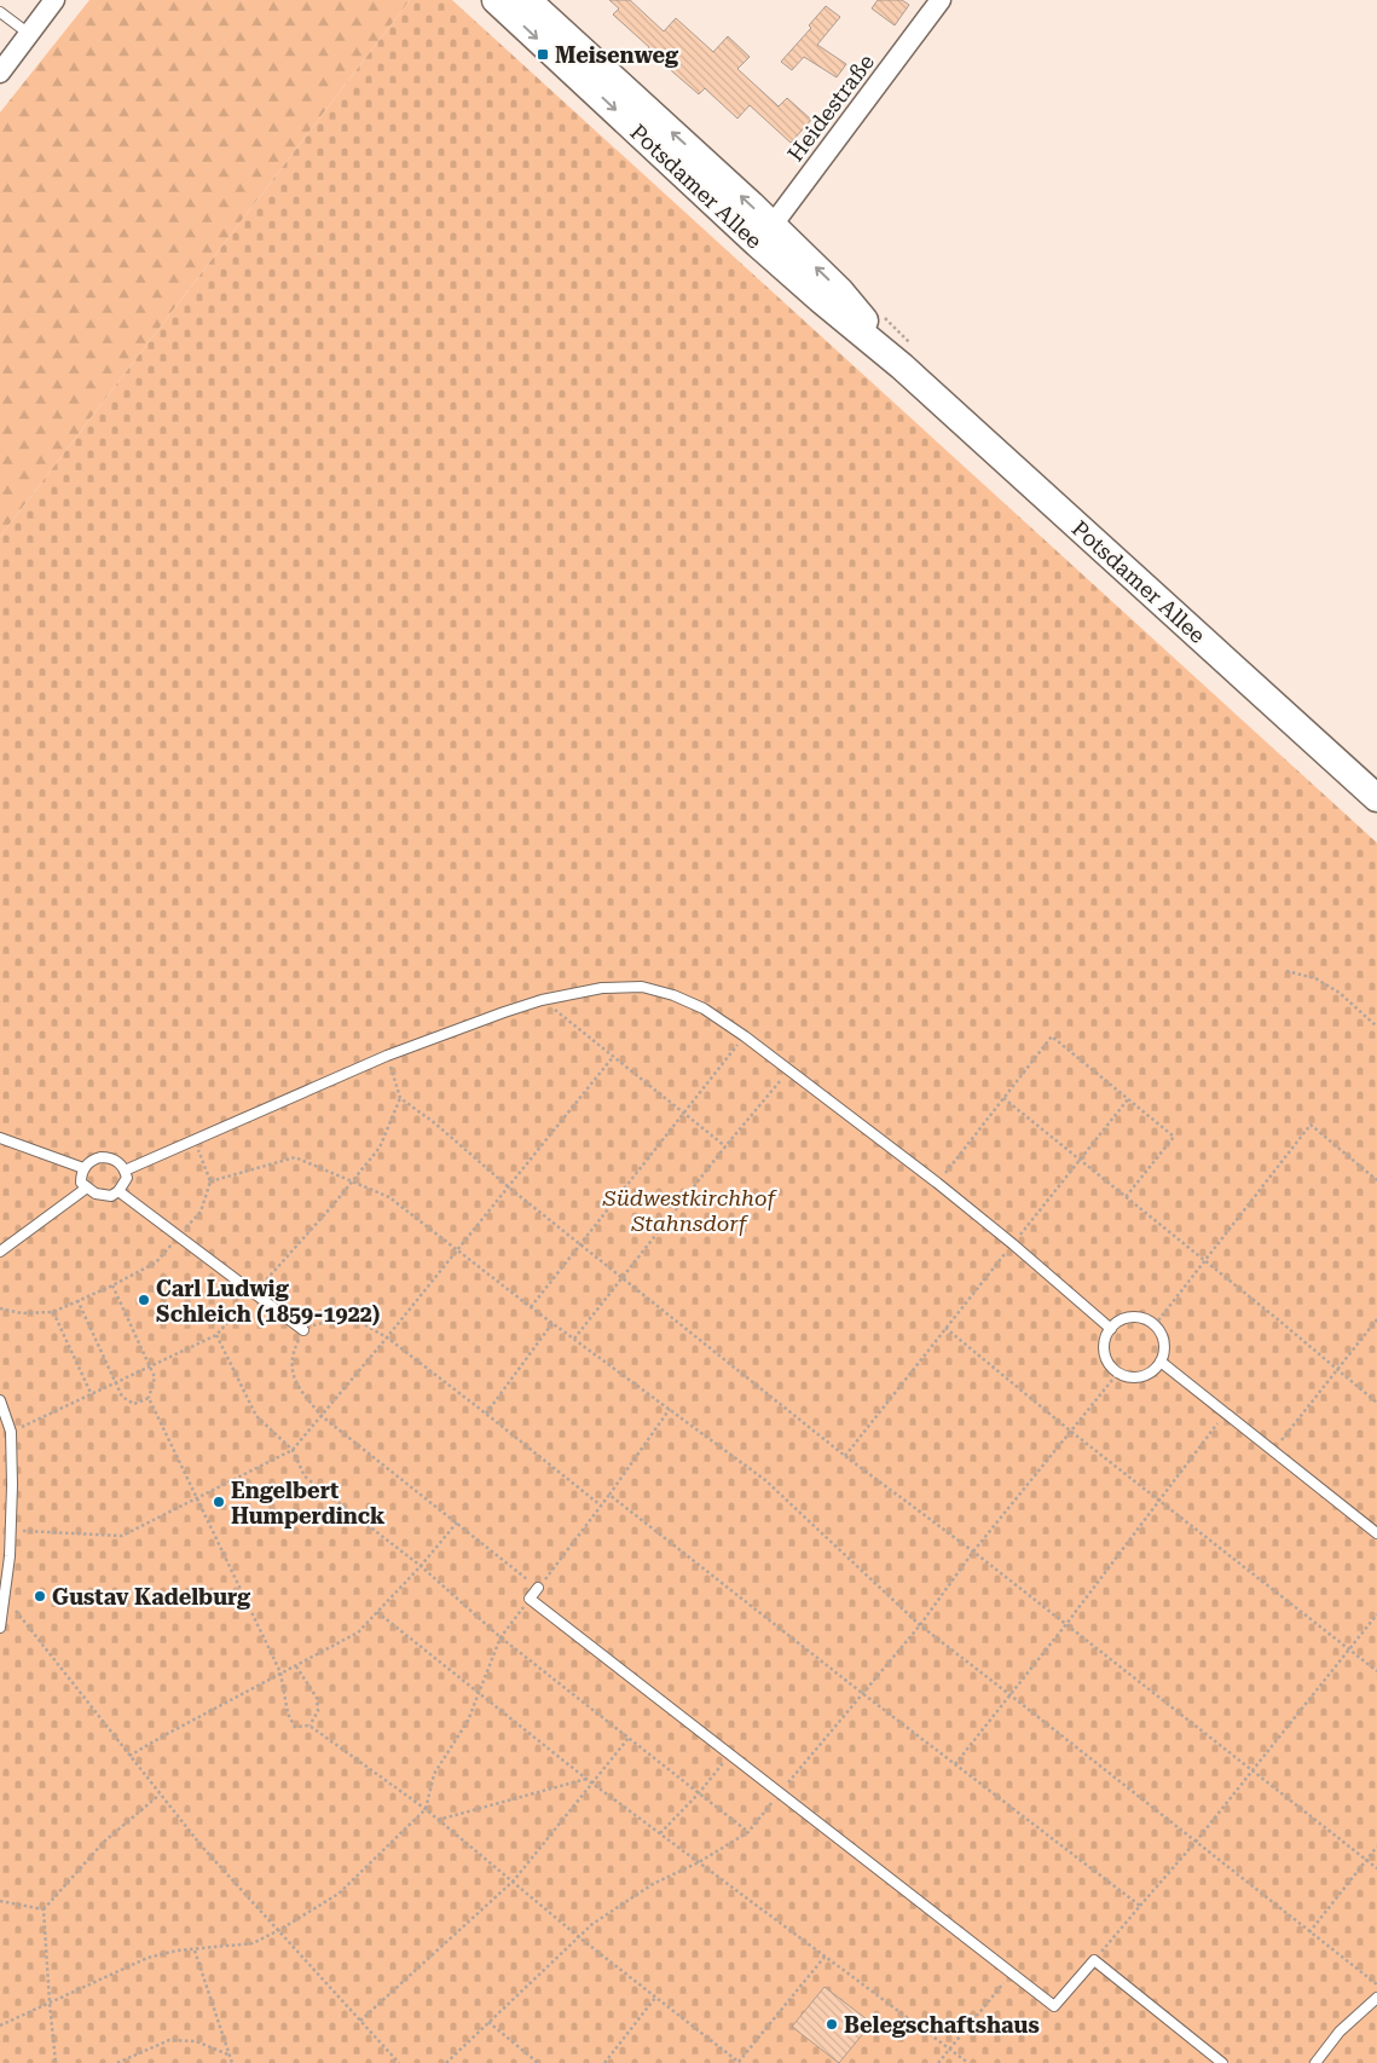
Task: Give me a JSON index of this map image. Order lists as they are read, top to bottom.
{
  "streets": {
    "street": ["Heidestraße", "Potsdamer Allee"]
  },
  "crossings": [
    ["Heidestraße", "Potsdamer Allee"]
  ],
  "parks": ["Südwestkirchhof Stahnsdorf"],
  "places": {
    "transit": ["Meisenweg"],
    "other": [
      "Carl Ludwig Schleich (1859-1922)",
      "Engelbert Humperdinck",
      "Gustav Kadelburg",
      "Belegschaftshaus"
    ]
  }
}
